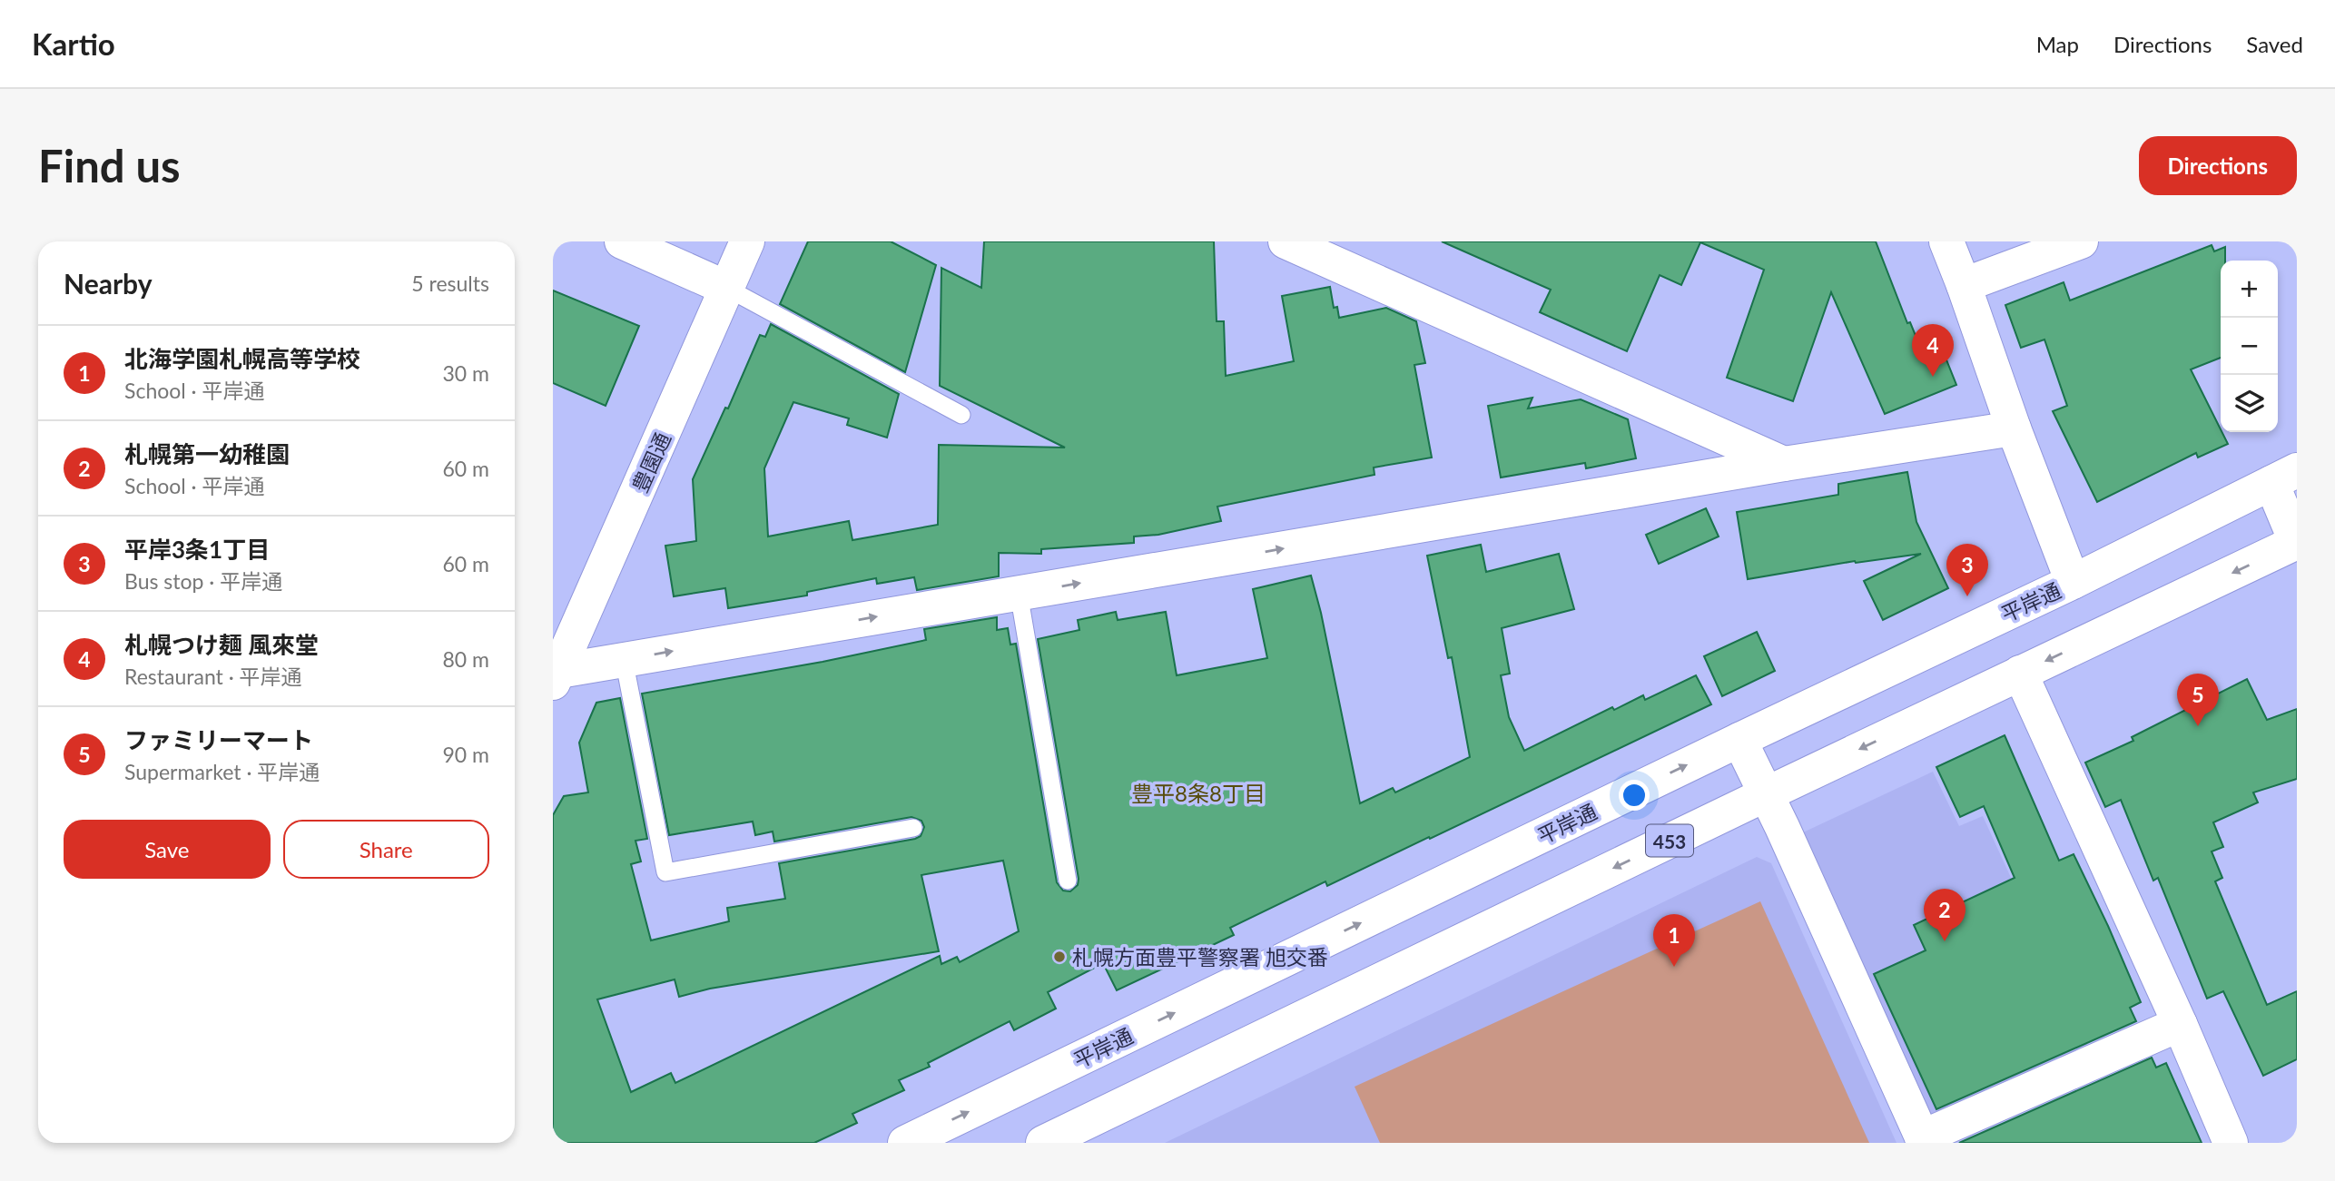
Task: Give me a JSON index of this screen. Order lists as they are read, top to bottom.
{
  "streets": {
    "main road": ["豊園通", "平岸通", "453"]
  },
  "districts": ["豊平8条8丁目"],
  "places": ["札幌方面豊平警察署 旭交番"],
  "page": {
    "header": "Kartio",
    "nav": ["Map", "Directions", "Saved"],
    "buttons": [
      "Directions",
      ["Save", "Share"]
    ],
    "title": "Find us",
    "heading": ["Nearby", "5 results"],
    "map_buttons": ["+", "−"],
    "list": [
      {
        "mark": "1",
        "name": "北海学園札幌高等学校",
        "note": "School · 平岸通",
        "value": "30 m"
      },
      {
        "mark": "2",
        "name": "札幌第一幼稚園",
        "note": "School · 平岸通",
        "value": "60 m"
      },
      {
        "mark": "3",
        "name": "平岸3条1丁目",
        "note": "Bus stop · 平岸通",
        "value": "60 m"
      },
      {
        "mark": "4",
        "name": "札幌つけ麺 風來堂",
        "note": "Restaurant · 平岸通",
        "value": "80 m"
      },
      {
        "mark": "5",
        "name": "ファミリーマート",
        "note": "Supermarket · 平岸通",
        "value": "90 m"
      }
    ],
    "pins": [
      "4",
      "3",
      "5",
      "2",
      "1"
    ]
  }
}
